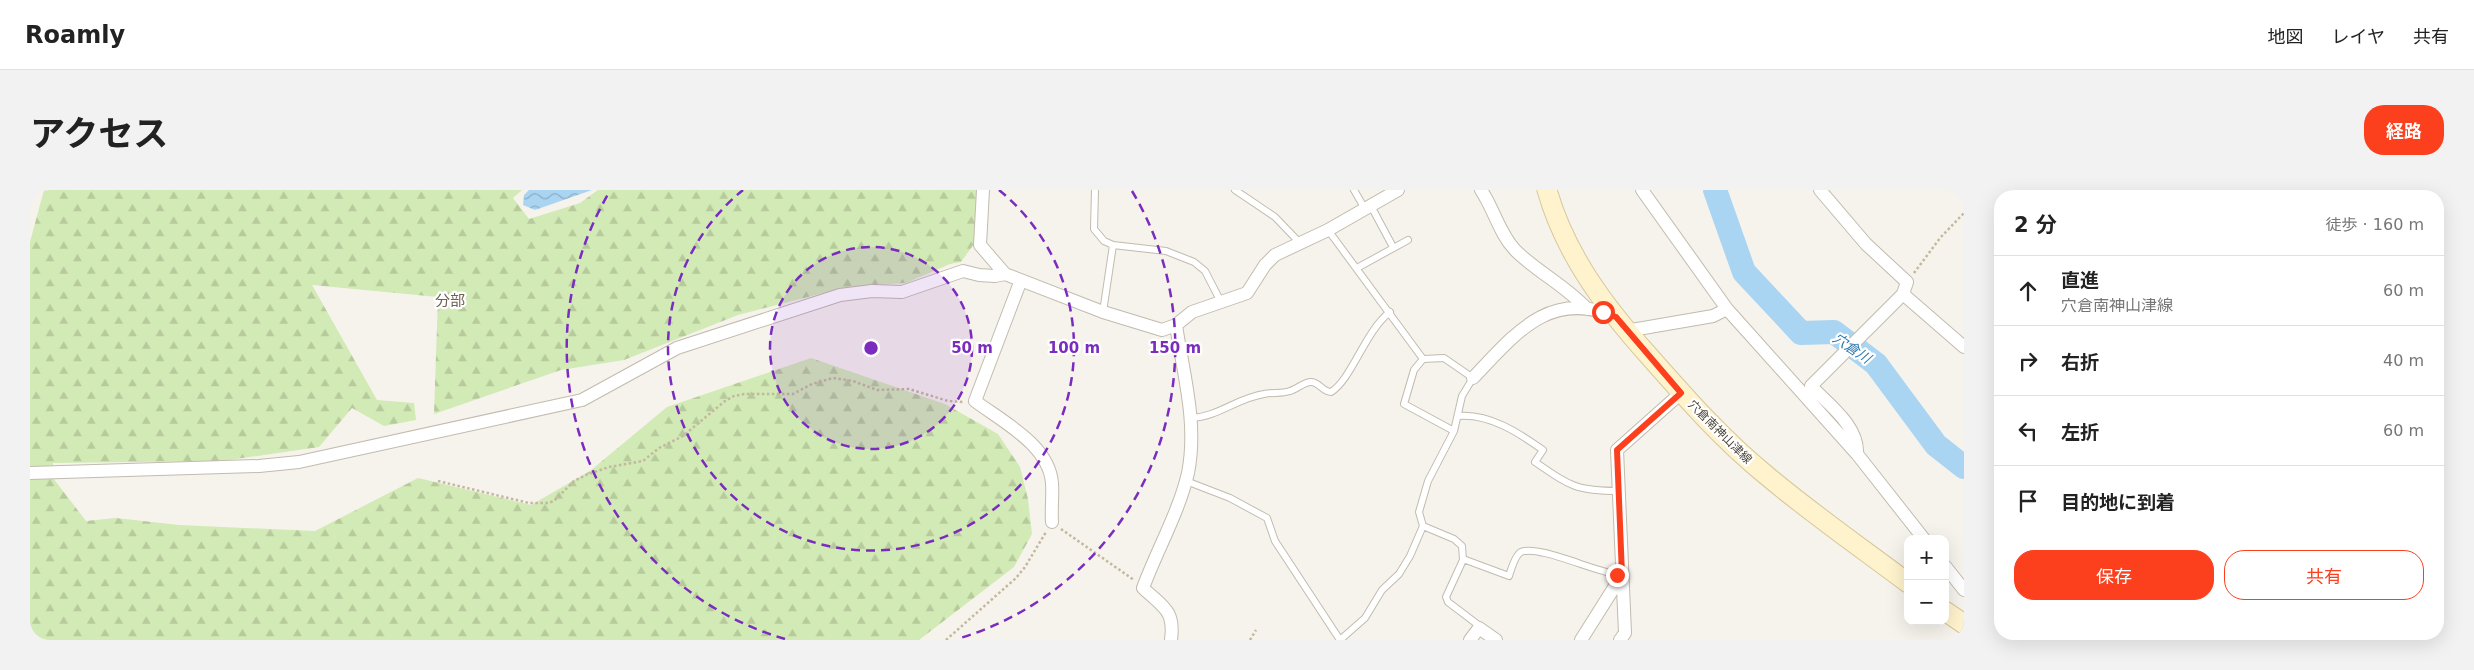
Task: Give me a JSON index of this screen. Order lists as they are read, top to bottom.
{
  "streets": {
    "main road": ["穴倉南神山津線"]
  },
  "districts": ["分部"],
  "water": ["穴倉川"],
  "page": {
    "header": "Roamly",
    "nav": ["地図", "レイヤ", "共有"],
    "title": "アクセス",
    "buttons": [
      "経路",
      ["保存", "共有"]
    ],
    "heading": ["2 分", "徒歩 · 160 m"],
    "list": [
      ["直進", "穴倉南神山津線", "60 m"],
      ["右折", "40 m"],
      ["左折", "60 m"],
      "目的地に到着"
    ],
    "map_buttons": ["+", "−"]
  },
  "rings": ["50 m", "100 m", "150 m"]
}
